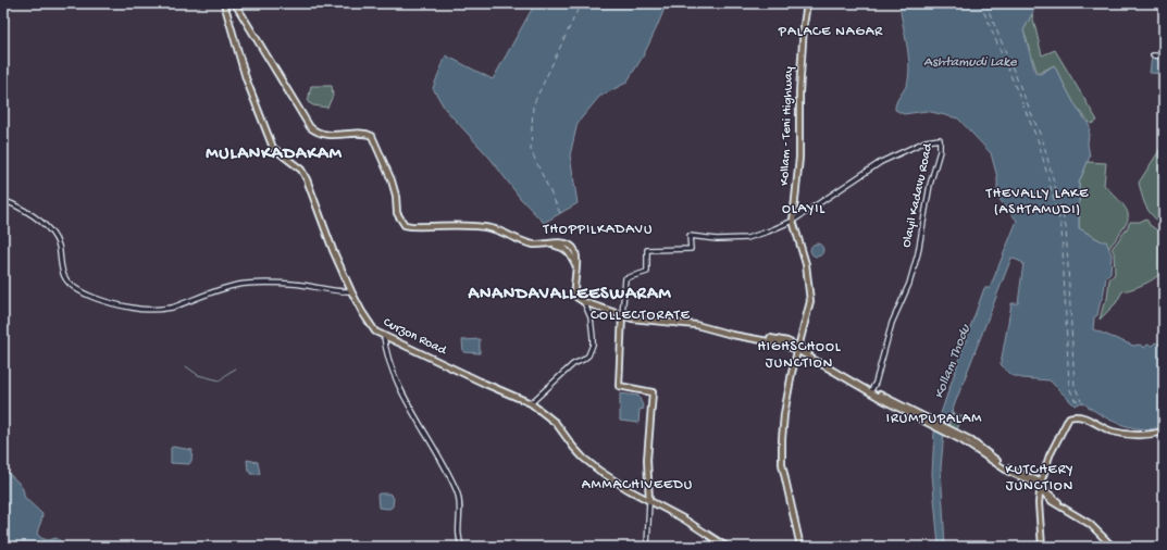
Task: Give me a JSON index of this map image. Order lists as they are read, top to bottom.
{
  "streets": {
    "main road": ["Kollam - Teni Highway", "Curzon Road"],
    "street": ["Olayil Kadavu Road"]
  },
  "crossings": [
    ["Kollam - Teni Highway", "Olayil Kadavu Road"]
  ],
  "districts": [
    "PALACE NAGAR",
    "MULANKADAKAM",
    "THEVALLY LAKE (ASHTAMUDI)",
    "OLAYIL",
    "THOPPILKADAVU",
    "ANANDAVALLEESWARAM",
    "COLLECTORATE",
    "HIGHSCHOOL JUNCTION",
    "IRUMPUPALAM",
    "KUTCHERY JUNCTION",
    "AMMACHIVEEDU"
  ],
  "water": ["Ashtamudi Lake", "Kollam Thodu"]
}
